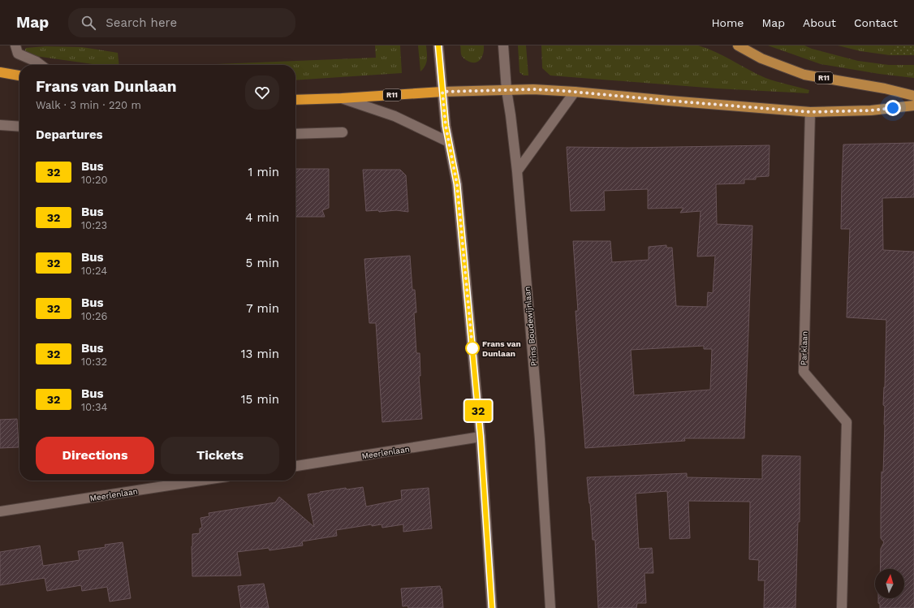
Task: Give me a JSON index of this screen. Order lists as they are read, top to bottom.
{
  "streets": {
    "highway": ["R11"],
    "main road": ["Prins Boudewijnlaan", "Parklaan", "Meerlenlaan"]
  },
  "crossings": [
    ["R11", "Prins Boudewijnlaan"],
    ["R11", "Parklaan"]
  ],
  "places": ["Frans van Dunlaan"],
  "lines": ["bus line 32"],
  "north": "top",
  "page": {
    "header": "Map",
    "search": "Search here",
    "nav": [
      "Home",
      "Map",
      "About",
      "Contact"
    ],
    "on_map": "32",
    "heading": [
      ["Frans van Dunlaan", "Walk · 3 min · 220 m"],
      "Departures"
    ],
    "list": [
      {
        "mark": "32",
        "name": "Bus",
        "note": "10:20",
        "value": "1 min"
      },
      {
        "mark": "32",
        "name": "Bus",
        "note": "10:23",
        "value": "4 min"
      },
      {
        "mark": "32",
        "name": "Bus",
        "note": "10:24",
        "value": "5 min"
      },
      {
        "mark": "32",
        "name": "Bus",
        "note": "10:26",
        "value": "7 min"
      },
      {
        "mark": "32",
        "name": "Bus",
        "note": "10:32",
        "value": "13 min"
      },
      {
        "mark": "32",
        "name": "Bus",
        "note": "10:34",
        "value": "15 min"
      }
    ],
    "buttons": ["Directions", "Tickets"]
  }
}
